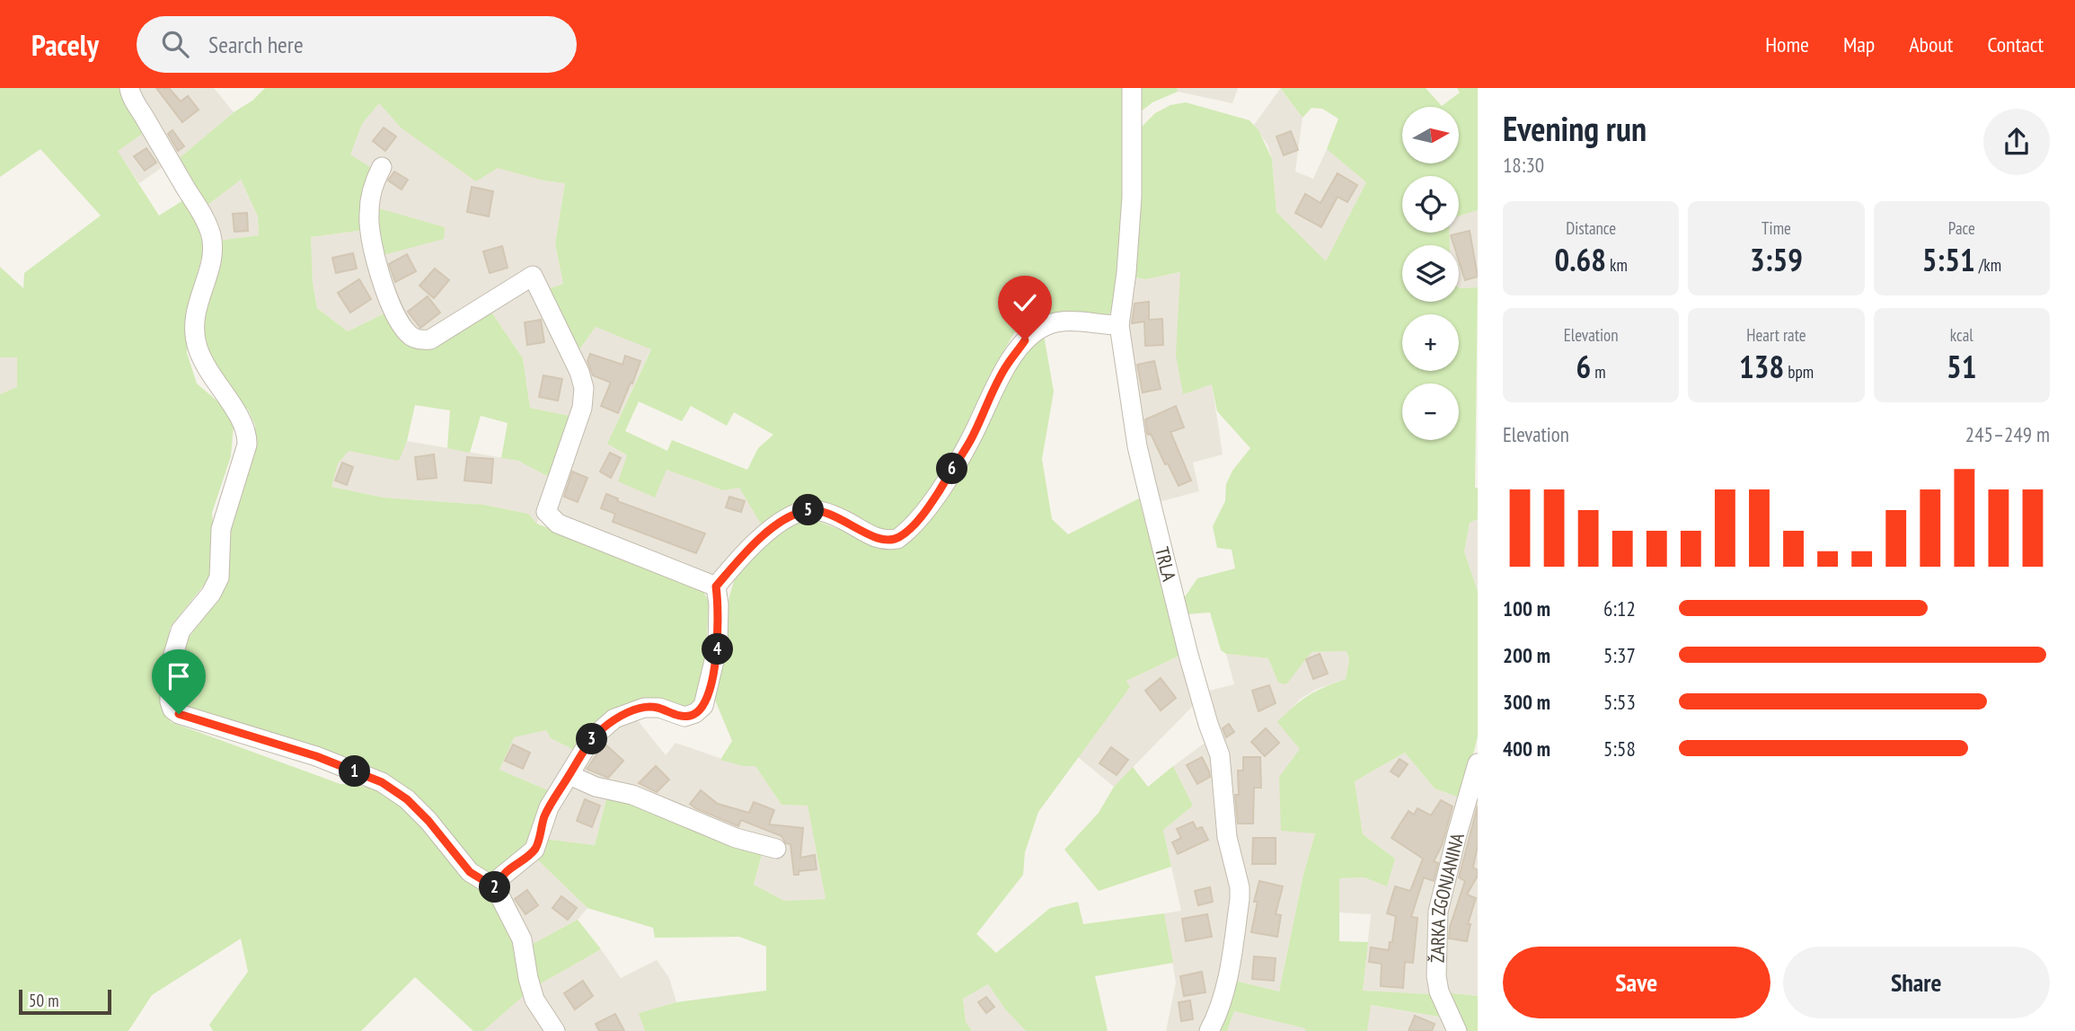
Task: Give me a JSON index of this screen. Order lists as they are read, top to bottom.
{
  "streets": {
    "street": ["TRLA", "ŽARKA ZGONJANINA"]
  },
  "scale_bar": "50 m",
  "north": "right",
  "page": {
    "header": "Pacely",
    "search": "Search here",
    "nav": [
      "Home",
      "Map",
      "About",
      "Contact"
    ],
    "heading": ["Evening run", "18:30"],
    "map_buttons": ["+", "−"],
    "stats": [
      ["Distance", "0.68 km"],
      ["Time", "3:59"],
      ["Pace", "5:51 /km"],
      ["Elevation", "6 m"],
      ["Heart rate", "138 bpm"],
      ["kcal", "51"]
    ],
    "chart": ["Elevation", "245–249 m"],
    "pins": [
      "6",
      "5",
      "4",
      "3",
      "1",
      "2"
    ],
    "list": [
      {
        "name": "100 m",
        "note": "6:12"
      },
      {
        "name": "200 m",
        "note": "5:37"
      },
      {
        "name": "300 m",
        "note": "5:53"
      },
      {
        "name": "400 m",
        "note": "5:58"
      }
    ],
    "buttons": ["Save", "Share"],
    "scale": "50 m"
  }
}
